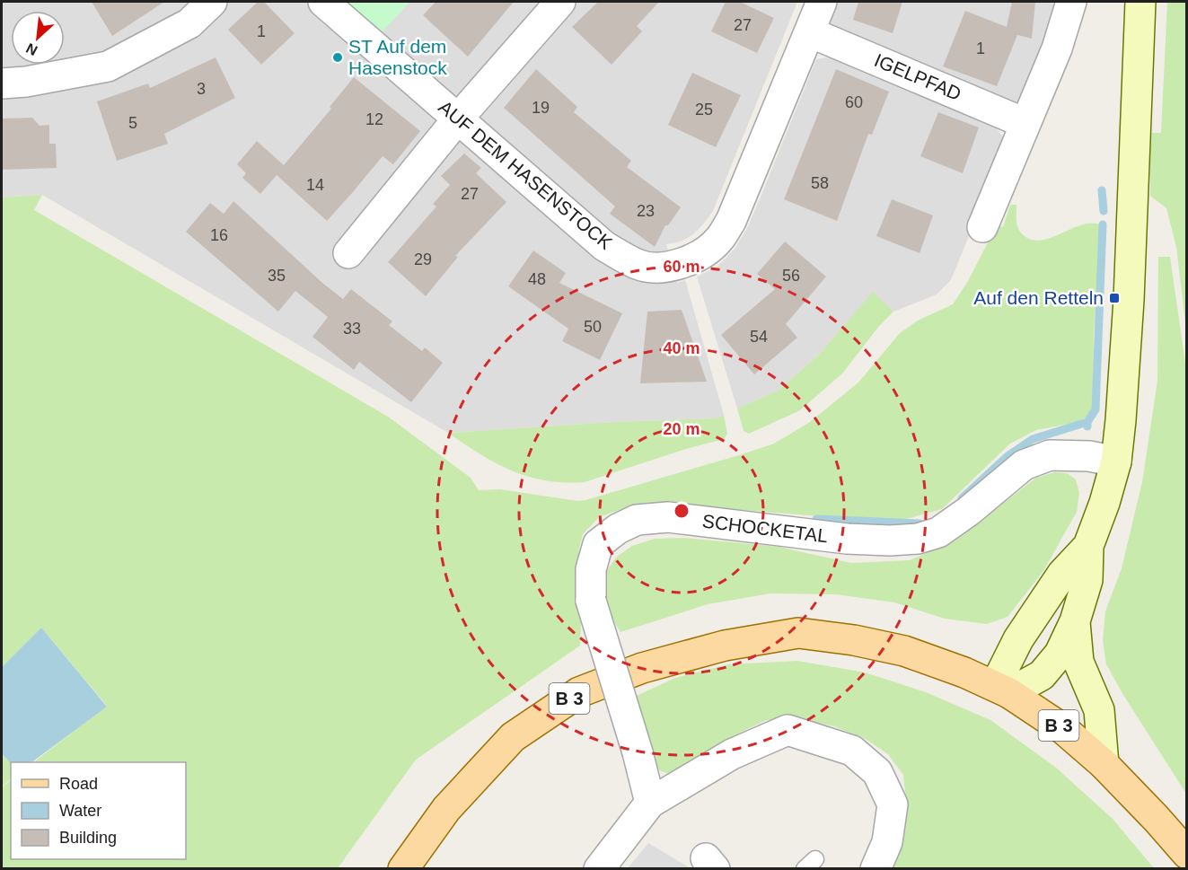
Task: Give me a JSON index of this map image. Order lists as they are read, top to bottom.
{
  "streets": {
    "main road": ["B 3"],
    "street": ["IGELPFAD", "AUF DEM HASENSTOCK", "SCHOCKETAL"]
  },
  "crossings": [
    ["IGELPFAD", "AUF DEM HASENSTOCK"]
  ],
  "places": {
    "other": ["ST Auf dem Hasenstock"],
    "transit": ["Auf den Retteln"]
  },
  "house_numbers": [
    "27",
    "1",
    "1",
    "3",
    "60",
    "19",
    "25",
    "12",
    "5",
    "58",
    "14",
    "27",
    "23",
    "16",
    "29",
    "35",
    "56",
    "48",
    "50",
    "33",
    "54"
  ],
  "legend": ["Road", "Water", "Building"],
  "north": "bottom left",
  "rings": ["60 m", "40 m", "20 m"]
}
